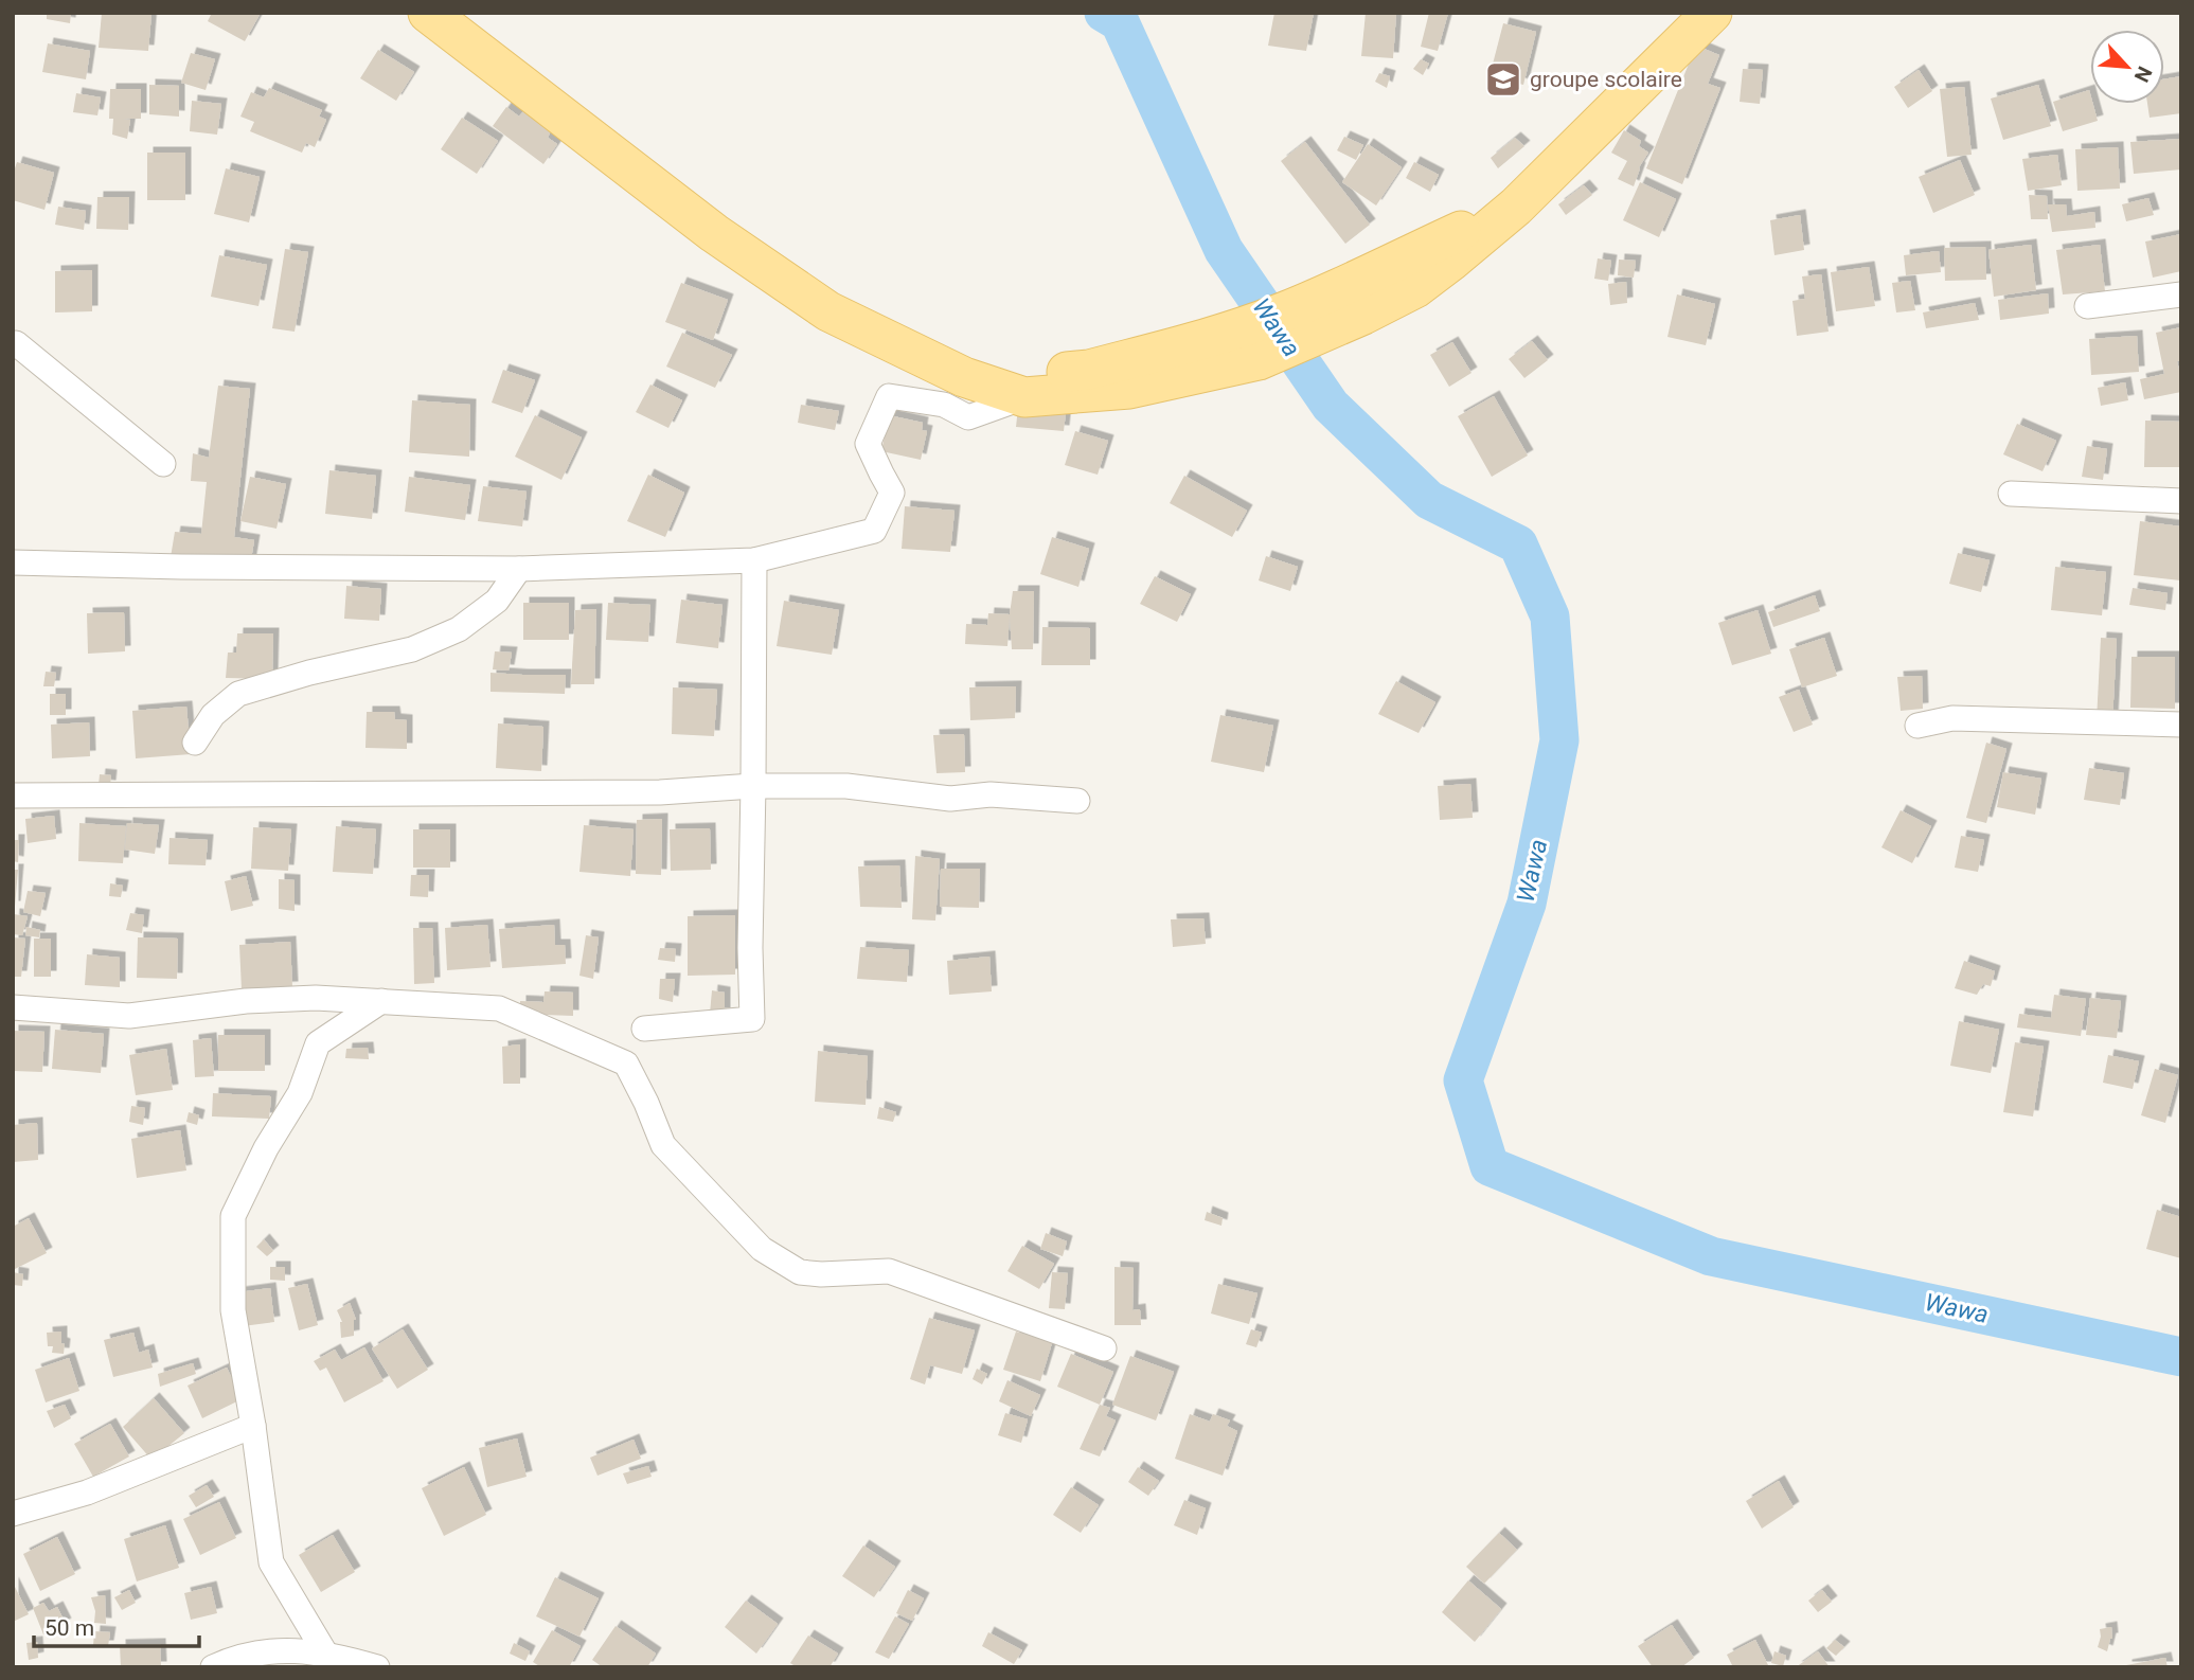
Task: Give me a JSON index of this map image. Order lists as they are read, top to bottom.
{
  "water": ["Wawa"],
  "places": {
    "school or university": ["groupe scolaire"]
  },
  "scale_bar": "50 m",
  "north": "bottom right"
}
